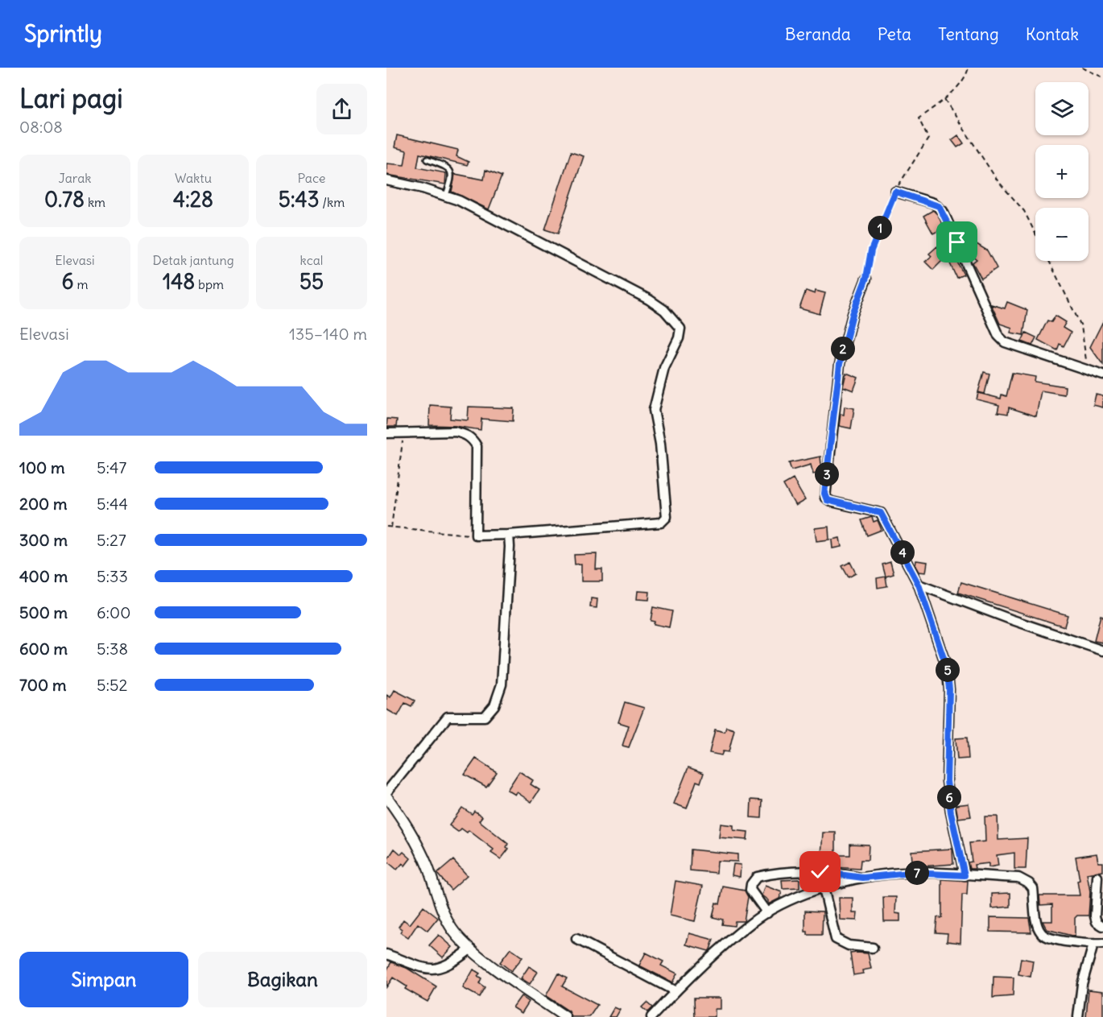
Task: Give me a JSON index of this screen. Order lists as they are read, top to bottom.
{
  "page": {
    "header": "Sprintly",
    "nav": [
      "Beranda",
      "Peta",
      "Tentang",
      "Kontak"
    ],
    "heading": ["Lari pagi", "08:08"],
    "map_buttons": ["+", "−"],
    "stats": [
      ["Jarak", "0.78 km"],
      ["Waktu", "4:28"],
      ["Pace", "5:43 /km"],
      ["Elevasi", "6 m"],
      ["Detak jantung", "148 bpm"],
      ["kcal", "55"]
    ],
    "pins": [
      "1",
      "2",
      "3",
      "4",
      "5",
      "6",
      "7"
    ],
    "chart": ["Elevasi", "135–140 m"],
    "list": [
      {
        "name": "100 m",
        "note": "5:47"
      },
      {
        "name": "200 m",
        "note": "5:44"
      },
      {
        "name": "300 m",
        "note": "5:27"
      },
      {
        "name": "400 m",
        "note": "5:33"
      },
      {
        "name": "500 m",
        "note": "6:00"
      },
      {
        "name": "600 m",
        "note": "5:38"
      },
      {
        "name": "700 m",
        "note": "5:52"
      }
    ],
    "buttons": ["Simpan", "Bagikan"]
  }
}
